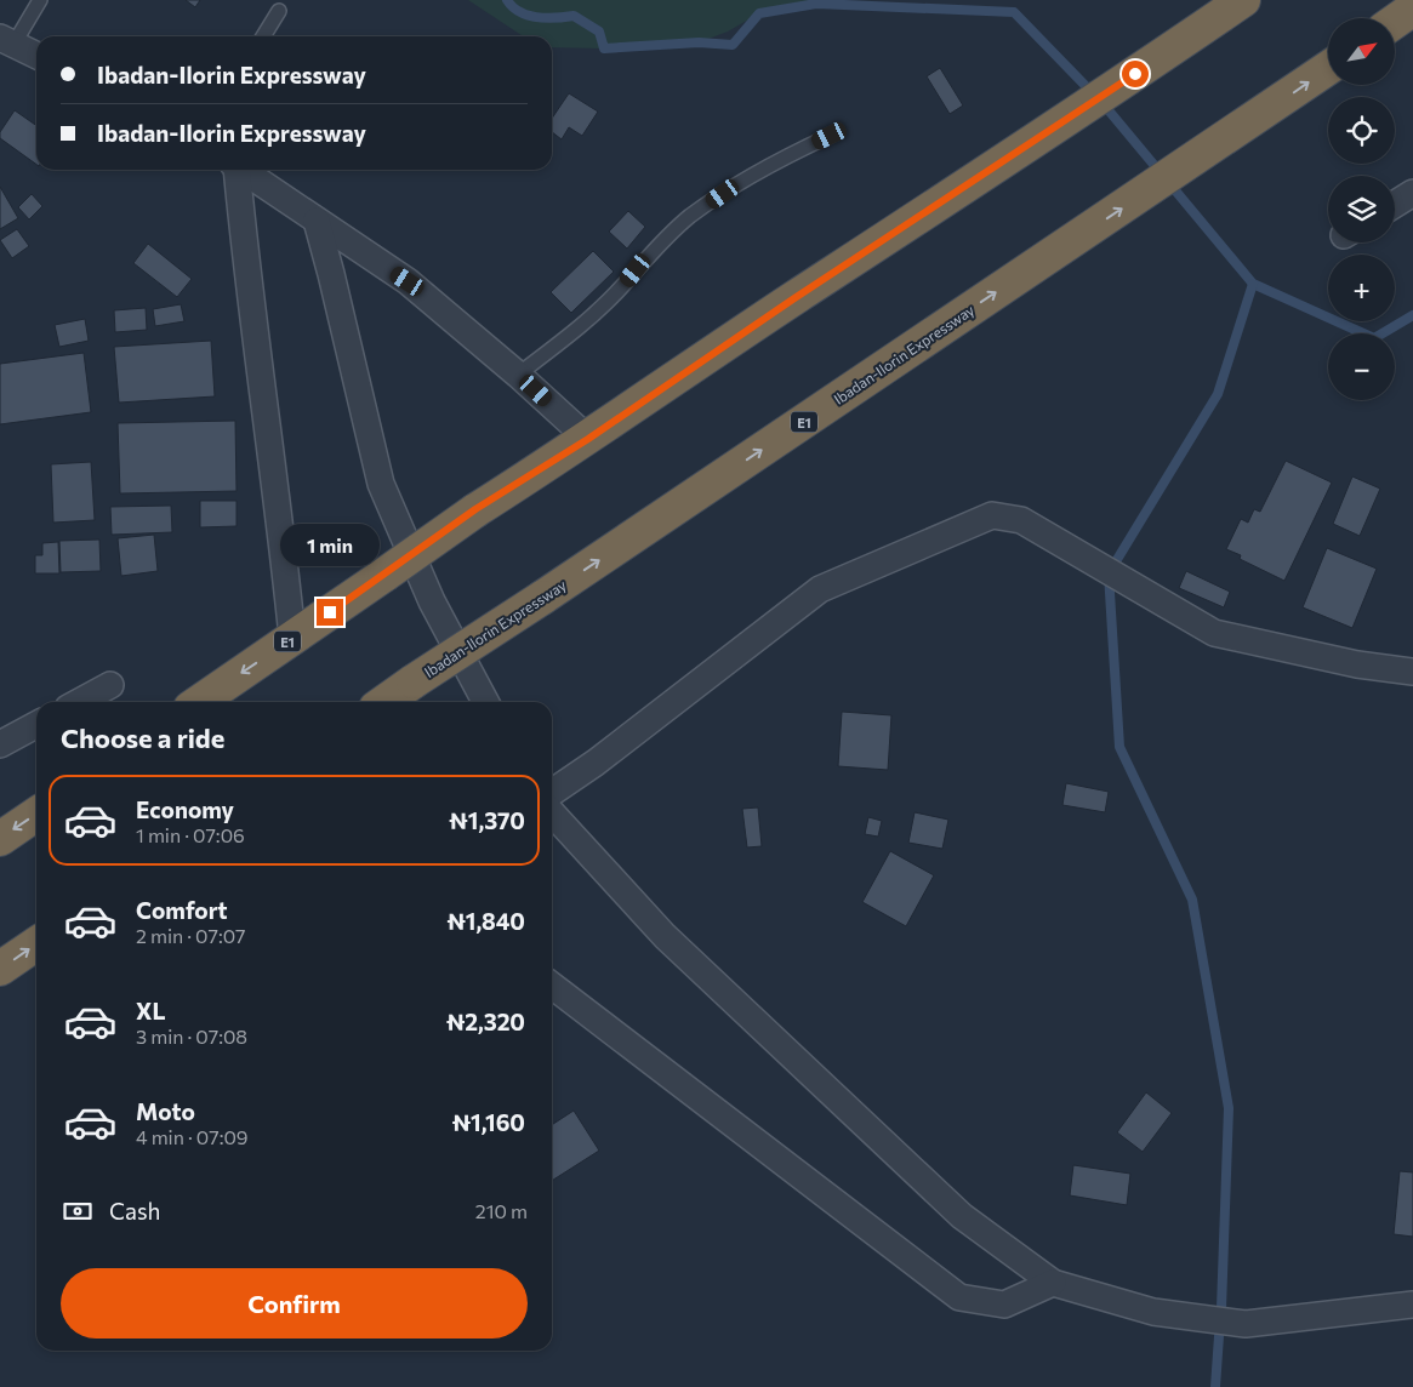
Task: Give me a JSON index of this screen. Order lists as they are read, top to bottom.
{
  "streets": {
    "highway": ["Ibadan-Ilorin Expressway", "E1"]
  },
  "north": "top right",
  "page": {
    "map_buttons": ["+", "−"],
    "banner": ["Ibadan-Ilorin Expressway", "Ibadan-Ilorin Expressway"],
    "bubble": "1 min",
    "heading": "Choose a ride",
    "list": [
      {
        "name": "Economy",
        "note": "1 min · 07:06",
        "value": "₦1,370"
      },
      {
        "name": "Comfort",
        "note": "2 min · 07:07",
        "value": "₦1,840"
      },
      {
        "name": "XL",
        "note": "3 min · 07:08",
        "value": "₦2,320"
      },
      {
        "name": "Moto",
        "note": "4 min · 07:09",
        "value": "₦1,160"
      }
    ],
    "pay": ["Cash", "210 m"],
    "buttons": "Confirm"
  }
}
